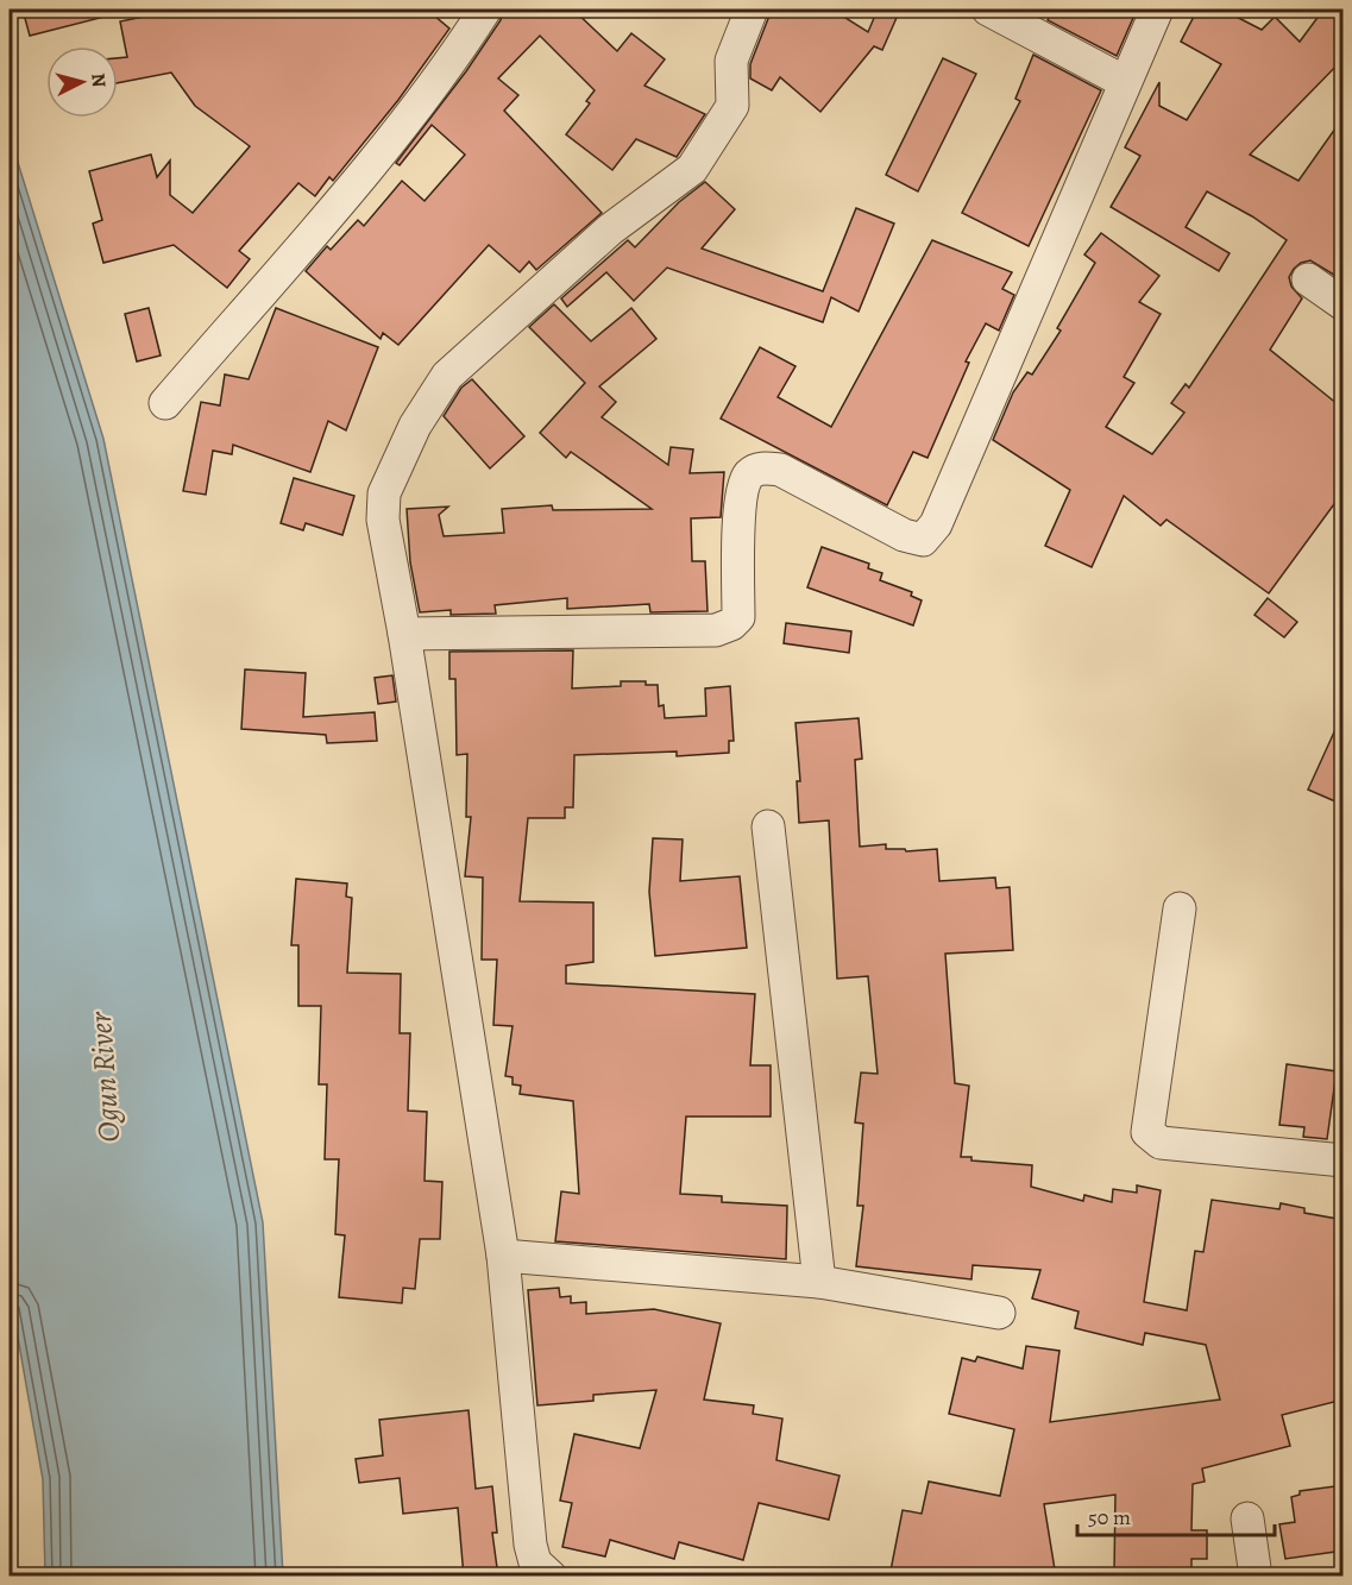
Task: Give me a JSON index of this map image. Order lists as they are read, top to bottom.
{
  "water": ["Ogun River"],
  "scale_bar": "50 m",
  "north": "right"
}
